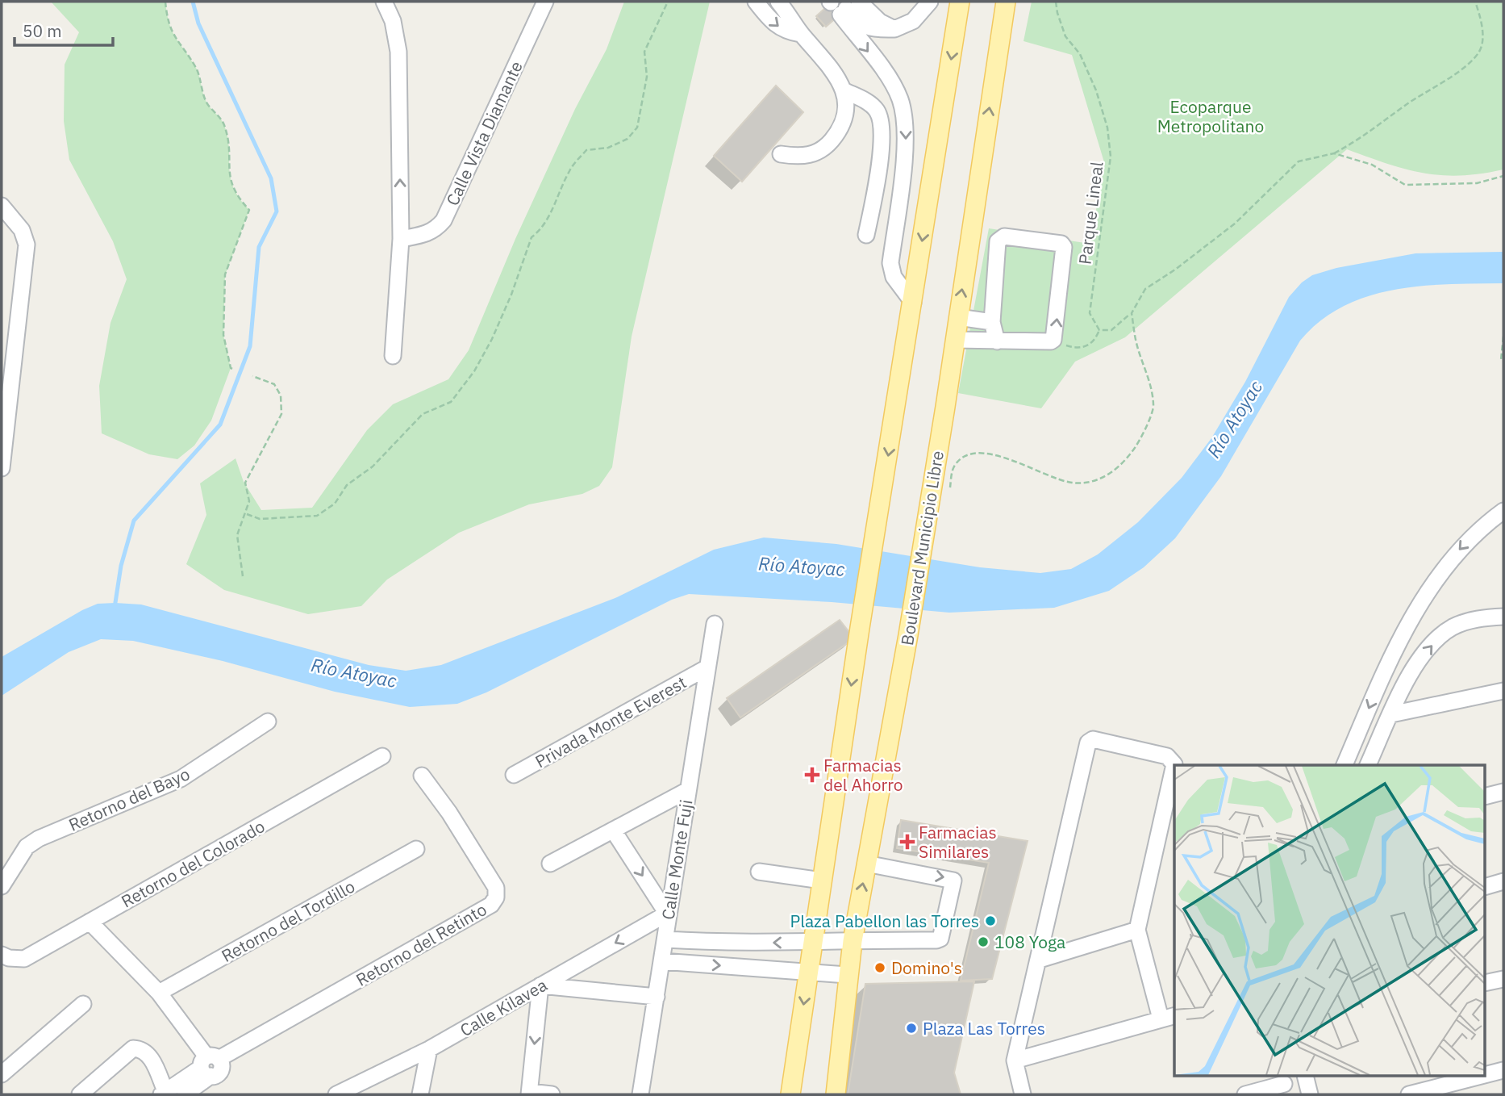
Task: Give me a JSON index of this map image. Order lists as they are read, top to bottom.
{
  "streets": {
    "main road": ["Boulevard Municipio Libre"],
    "street": [
      "Calle Vista Diamante",
      "Privada Monte Everest",
      "Retorno del Bayo",
      "Calle Monte Fuji",
      "Retorno del Colorado",
      "Retorno del Tordillo",
      "Retorno del Retinto",
      "Calle Kilavea"
    ],
    "path": ["Parque Lineal"]
  },
  "crossings": [
    ["Privada Monte Everest", "Calle Monte Fuji"],
    ["Calle Monte Fuji", "Calle Kilavea"]
  ],
  "water": ["Río Atoyac"],
  "parks": ["Ecoparque Metropolitano"],
  "places": {
    "health": ["Farmacias del Ahorro", "Farmacias Similares"],
    "other": [
      "Plaza Pabellon las Torres",
      "108 Yoga",
      "Domino's",
      "Plaza Las Torres"
    ]
  },
  "scale_bar": "50 m"
}
